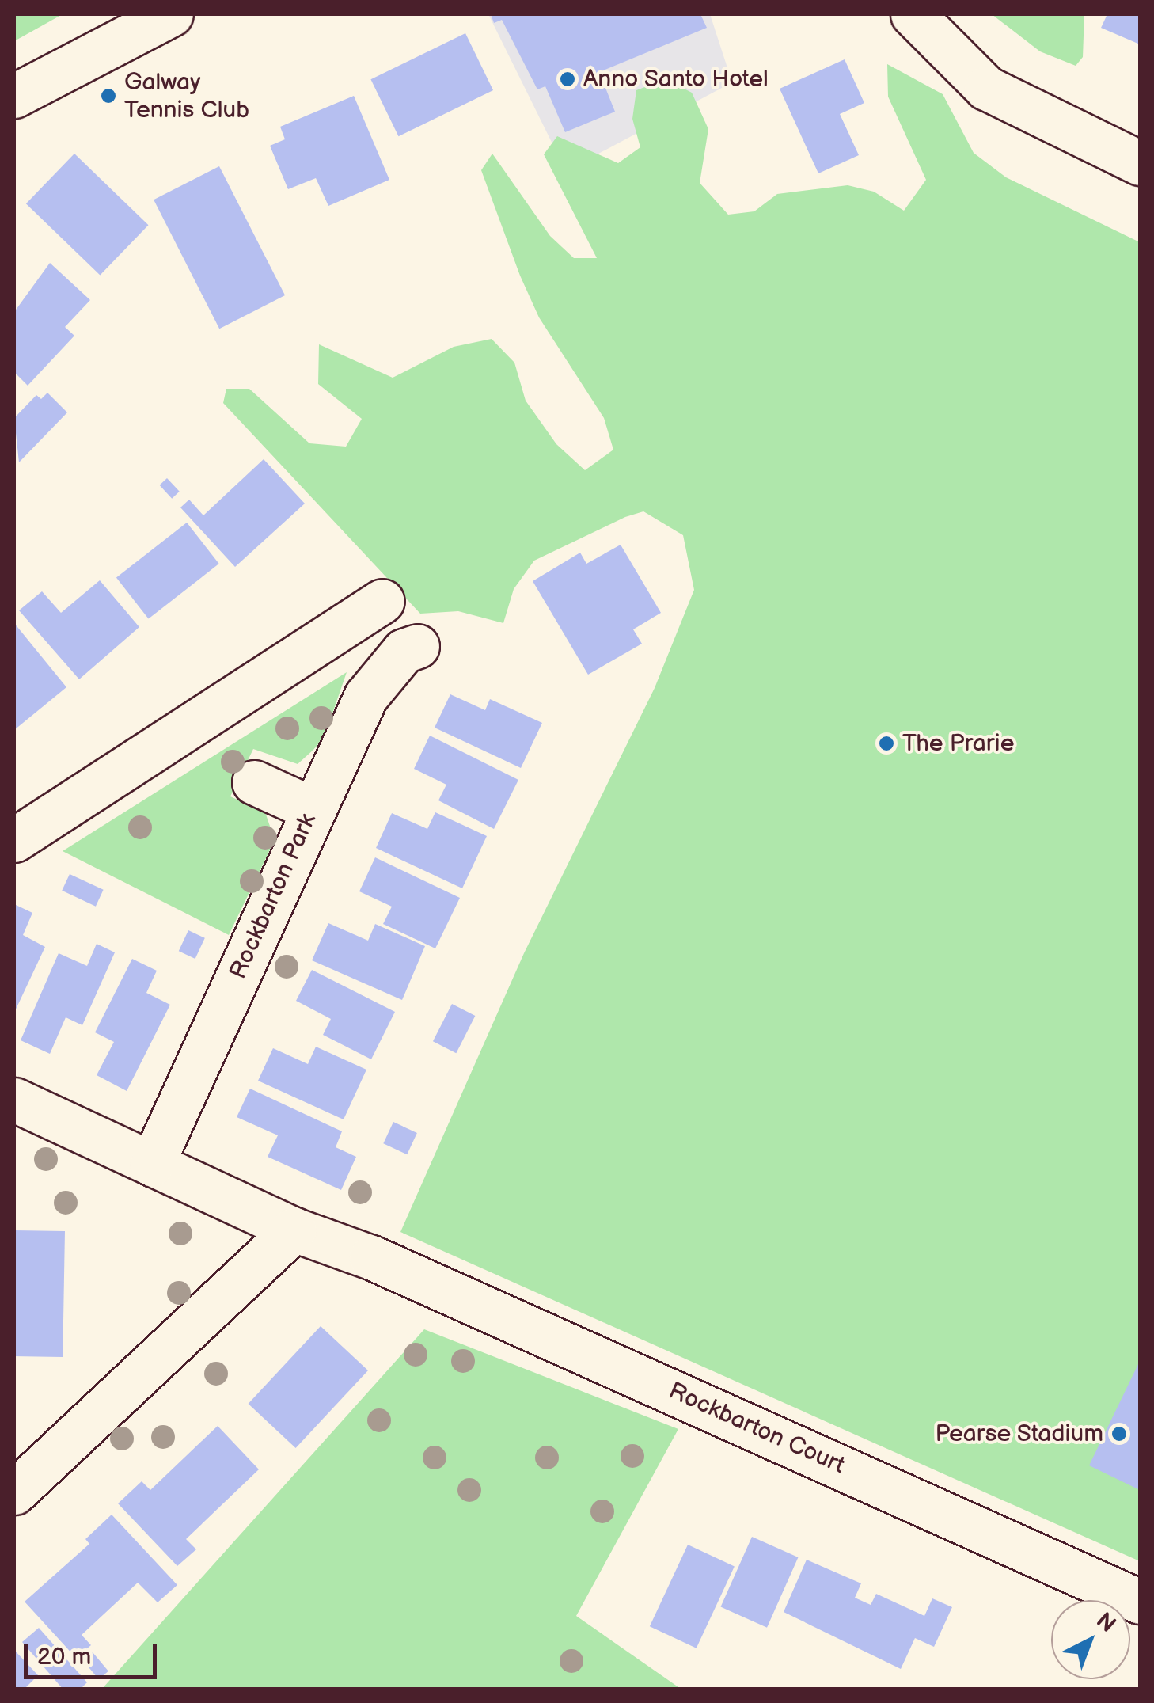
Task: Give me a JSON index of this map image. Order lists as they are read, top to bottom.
{
  "streets": {
    "street": ["Rockbarton Park", "Rockbarton Court"]
  },
  "places": [
    "Anno Santo Hotel",
    "Galway Tennis Club",
    "The Prarie",
    "Pearse Stadium"
  ],
  "scale_bar": "20 m",
  "north": "top right"
}
